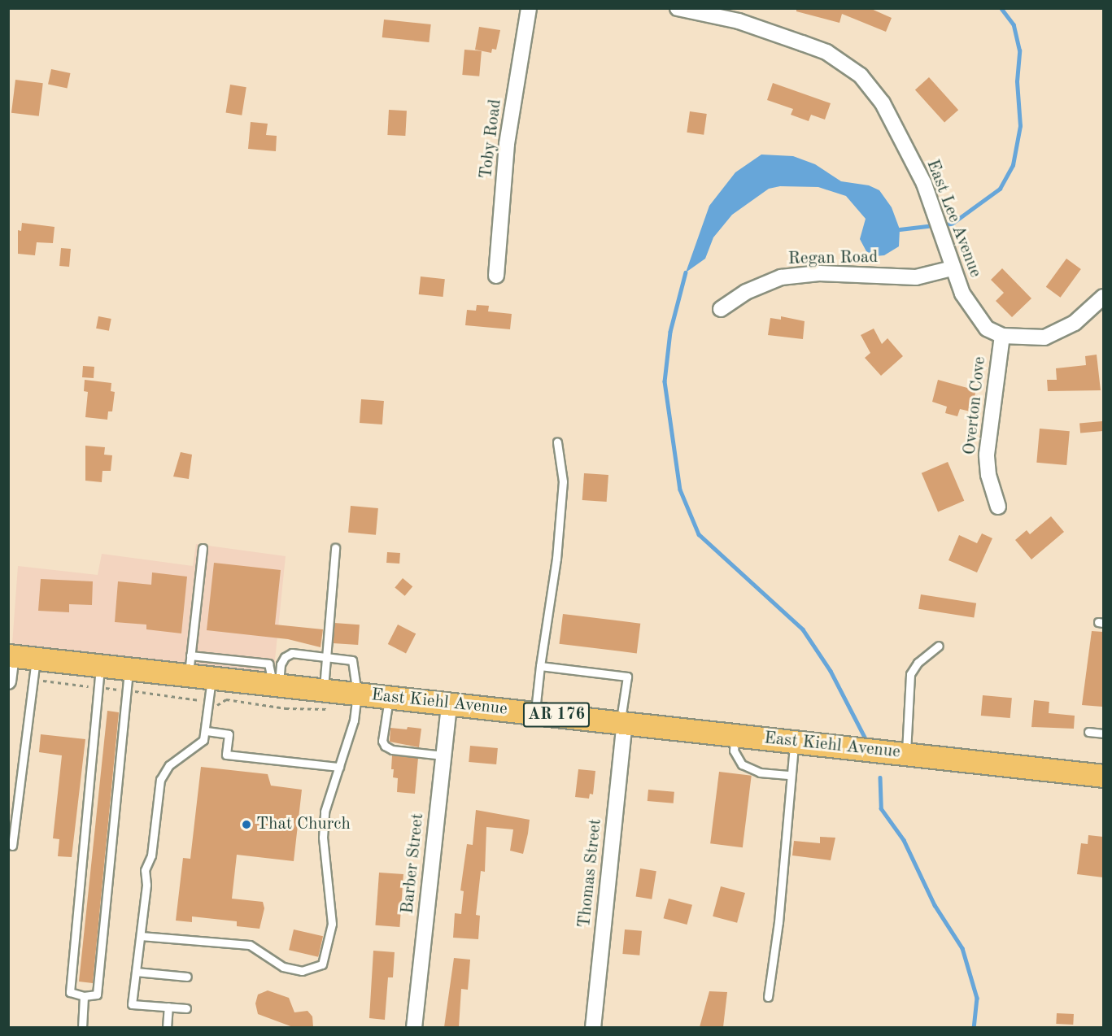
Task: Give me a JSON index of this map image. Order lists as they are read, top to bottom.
{
  "streets": {
    "main road": ["East Kiehl Avenue", "AR 176"],
    "street": [
      "Toby Road",
      "East Lee Avenue",
      "Regan Road",
      "Overton Cove",
      "Barber Street",
      "Thomas Street"
    ]
  },
  "crossings": [
    ["East Lee Avenue", "Regan Road"],
    ["East Lee Avenue", "Overton Cove"],
    ["East Kiehl Avenue", "Barber Street"],
    ["East Kiehl Avenue", "Thomas Street"]
  ],
  "places": ["That Church"]
}
